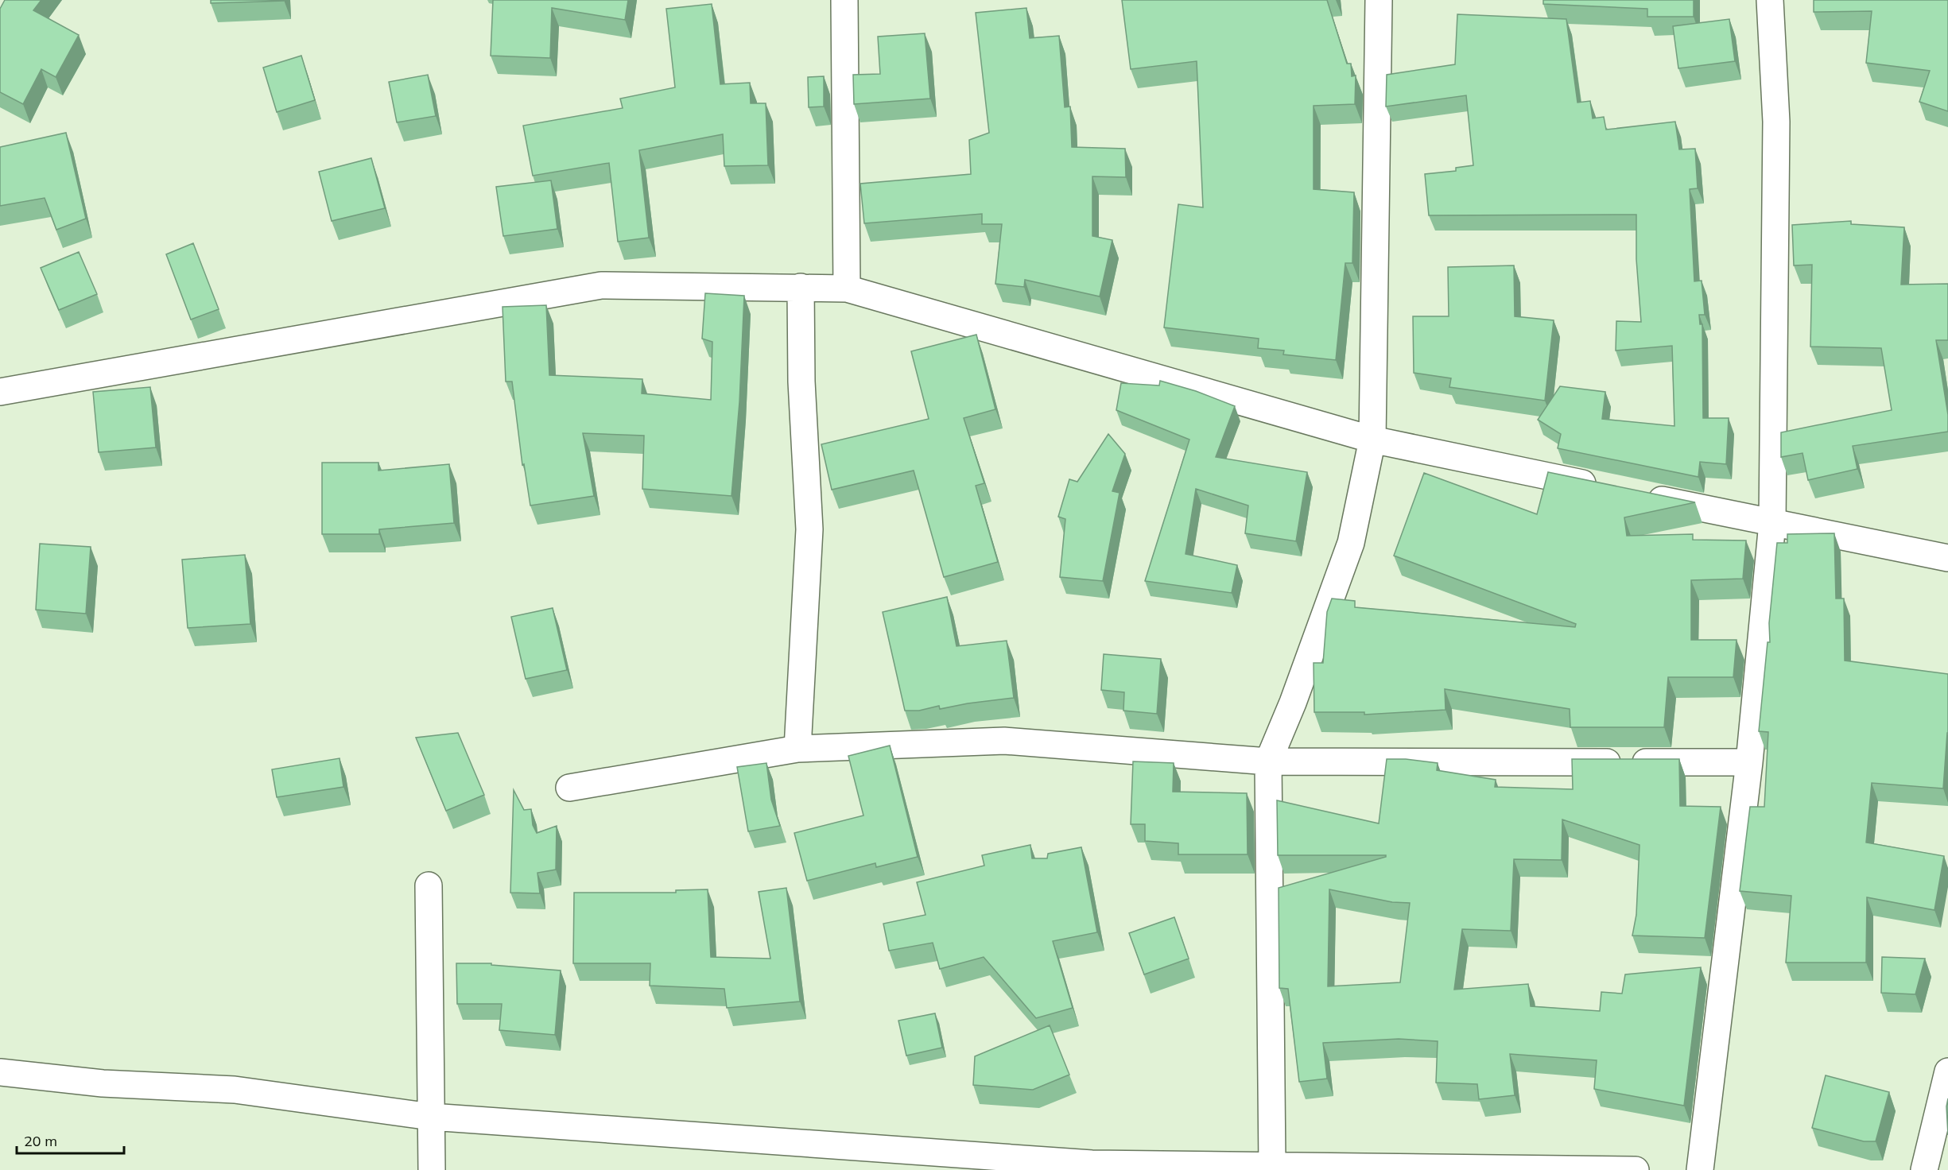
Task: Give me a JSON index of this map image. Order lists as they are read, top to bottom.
{
  "scale_bar": "20 m"
}
